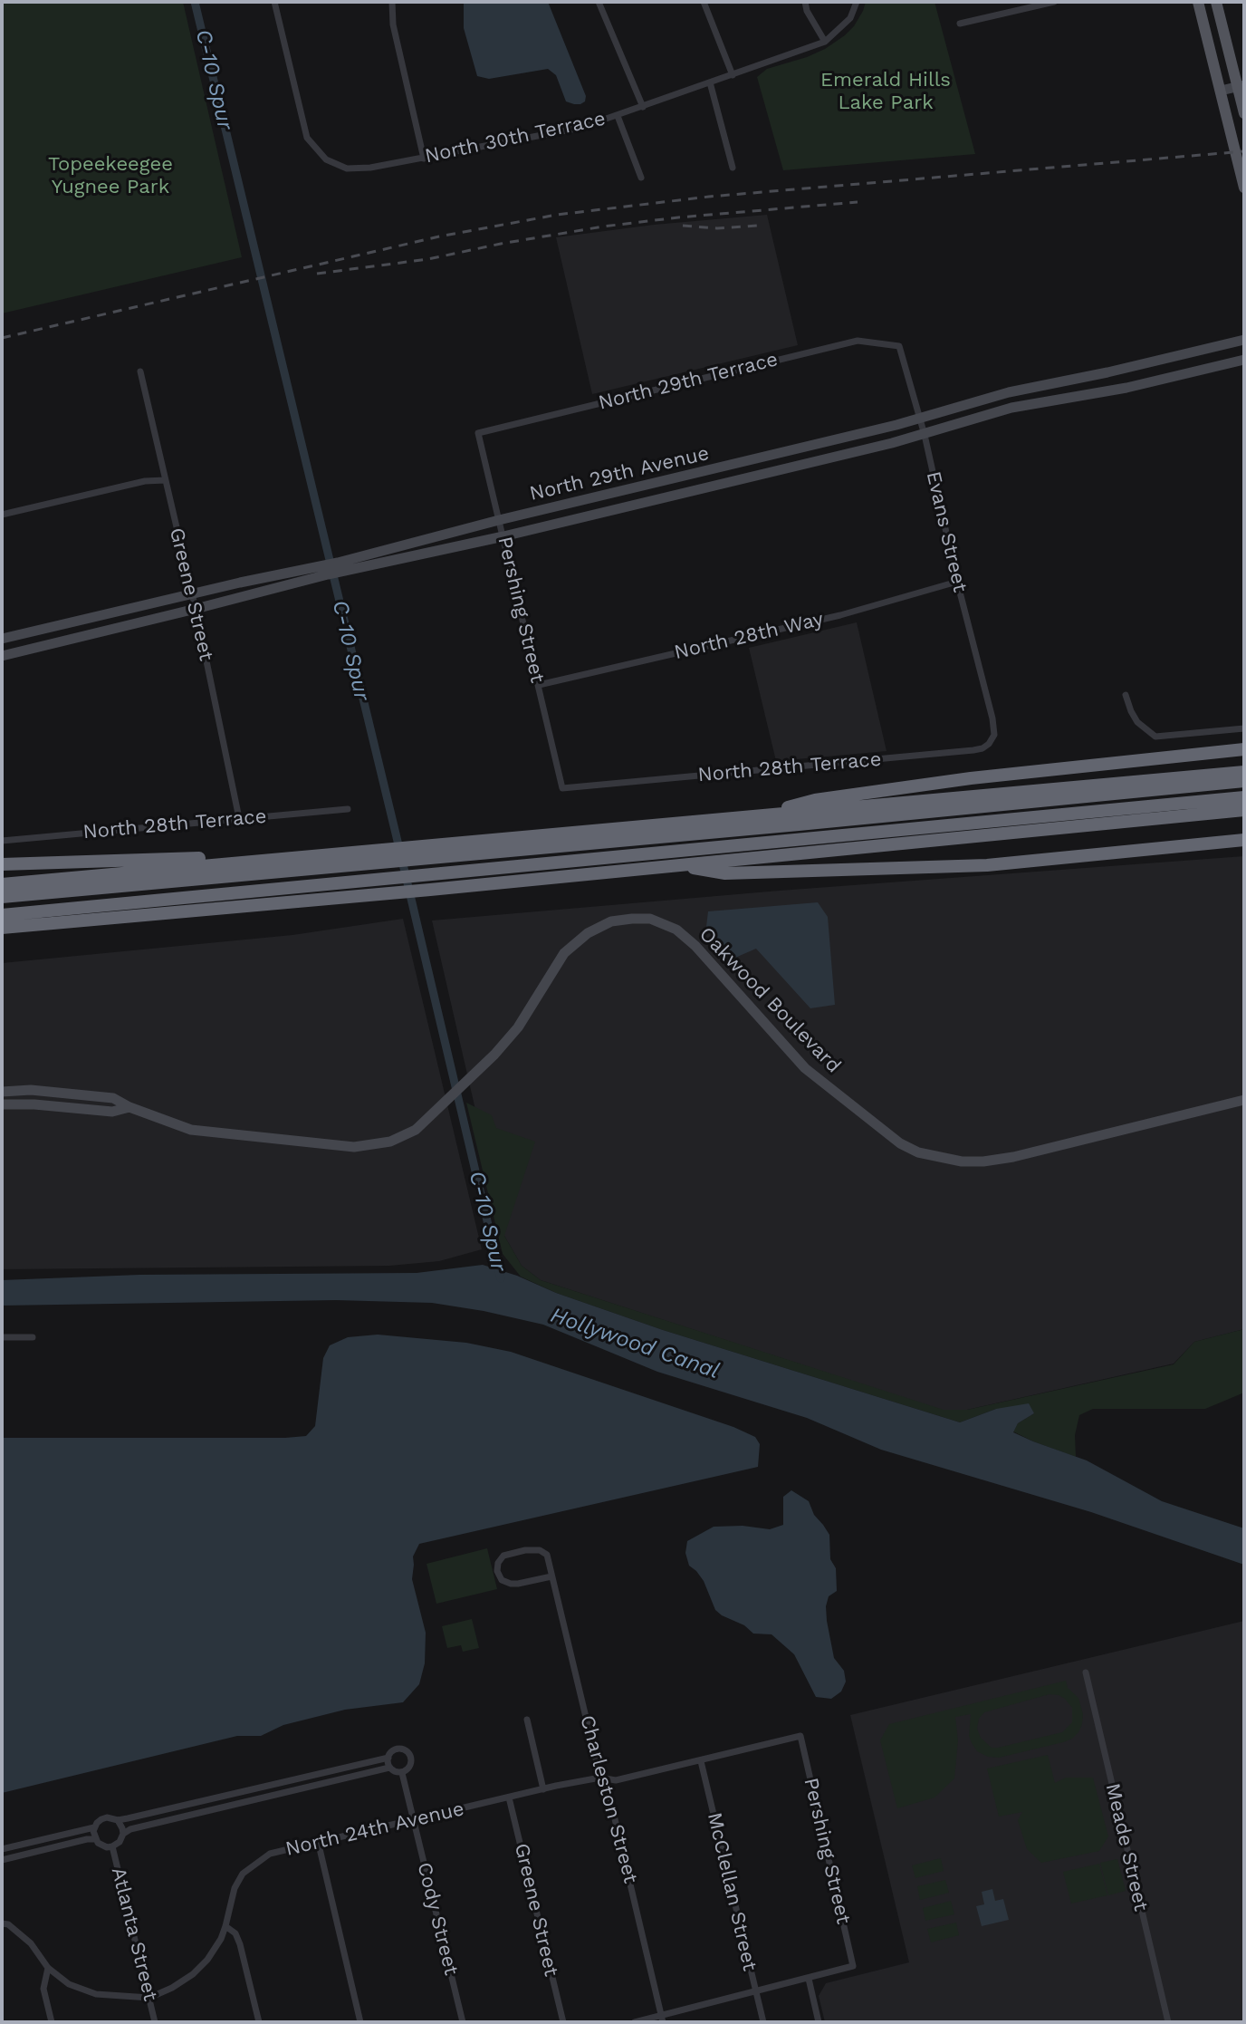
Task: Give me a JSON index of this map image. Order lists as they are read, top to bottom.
{
  "streets": {
    "street": [
      "North 30th Terrace",
      "North 29th Terrace",
      "North 29th Avenue",
      "Evans Street",
      "Greene Street",
      "Pershing Street",
      "North 28th Way",
      "North 28th Terrace",
      "Oakwood Boulevard",
      "Charleston Street",
      "North 24th Avenue",
      "Meade Street",
      "McClellan Street",
      "Cody Street",
      "Atlanta Street"
    ]
  },
  "crossings": [
    ["North 29th Terrace", "Evans Street"],
    ["North 29th Terrace", "Pershing Street"],
    ["North 29th Avenue", "Evans Street"],
    ["North 29th Avenue", "Greene Street"],
    ["North 29th Avenue", "Pershing Street"],
    ["Evans Street", "North 28th Way"],
    ["Evans Street", "North 28th Terrace"],
    ["Greene Street", "North 28th Terrace"],
    ["Greene Street", "North 24th Avenue"],
    ["Pershing Street", "North 28th Way"],
    ["Pershing Street", "North 28th Terrace"],
    ["Pershing Street", "North 24th Avenue"],
    ["Charleston Street", "North 24th Avenue"],
    ["North 24th Avenue", "McClellan Street"],
    ["North 24th Avenue", "Cody Street"],
    ["North 24th Avenue", "Atlanta Street"]
  ],
  "water": ["C-10 Spur", "Hollywood Canal"],
  "parks": ["Emerald Hills Lake Park", "Topeekeegee Yugnee Park"]
}
